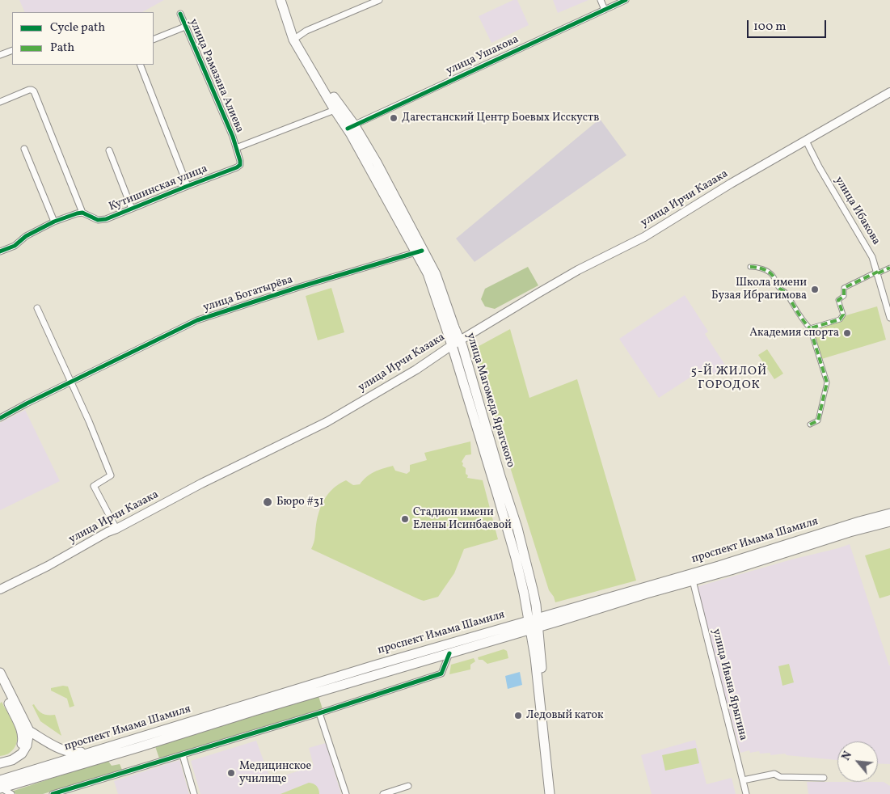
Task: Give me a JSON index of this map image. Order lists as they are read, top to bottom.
{
  "streets": {
    "main road": ["улица Ирчи Казака", "улица Магомеда Ярагского", "проспект Имама Шамиля"],
    "street": [
      "улица Ушакова",
      "улица Рамазана Алиева",
      "Кутишинская улица",
      "улица Ибакова",
      "улица Богатырёва",
      "улица Ивана Ярыгина"
    ]
  },
  "crossings": [
    ["улица Ушакова", "улица Магомеда Ярагского"],
    ["улица Рамазана Алиева", "Кутишинская улица"],
    ["улица Ирчи Казака", "улица Ибакова"],
    ["улица Ирчи Казака", "улица Магомеда Ярагского"],
    ["улица Богатырёва", "улица Магомеда Ярагского"],
    ["улица Магомеда Ярагского", "проспект Имама Шамиля"],
    ["проспект Имама Шамиля", "улица Ивана Ярыгина"]
  ],
  "districts": ["5-Й ЖИЛОЙ ГОРОДОК"],
  "places": [
    "Дагестанский Центр Боевых Исскуств",
    "Школа имени Бузая Ибрагимова",
    "Академия спорта",
    "Бюро #31",
    "Стадион имени Елены Исинбаевой",
    "Ледовый каток",
    "Медицинское училище"
  ],
  "legend": ["Cycle path", "Path"],
  "scale_bar": "100 m",
  "north": "top left"
}
